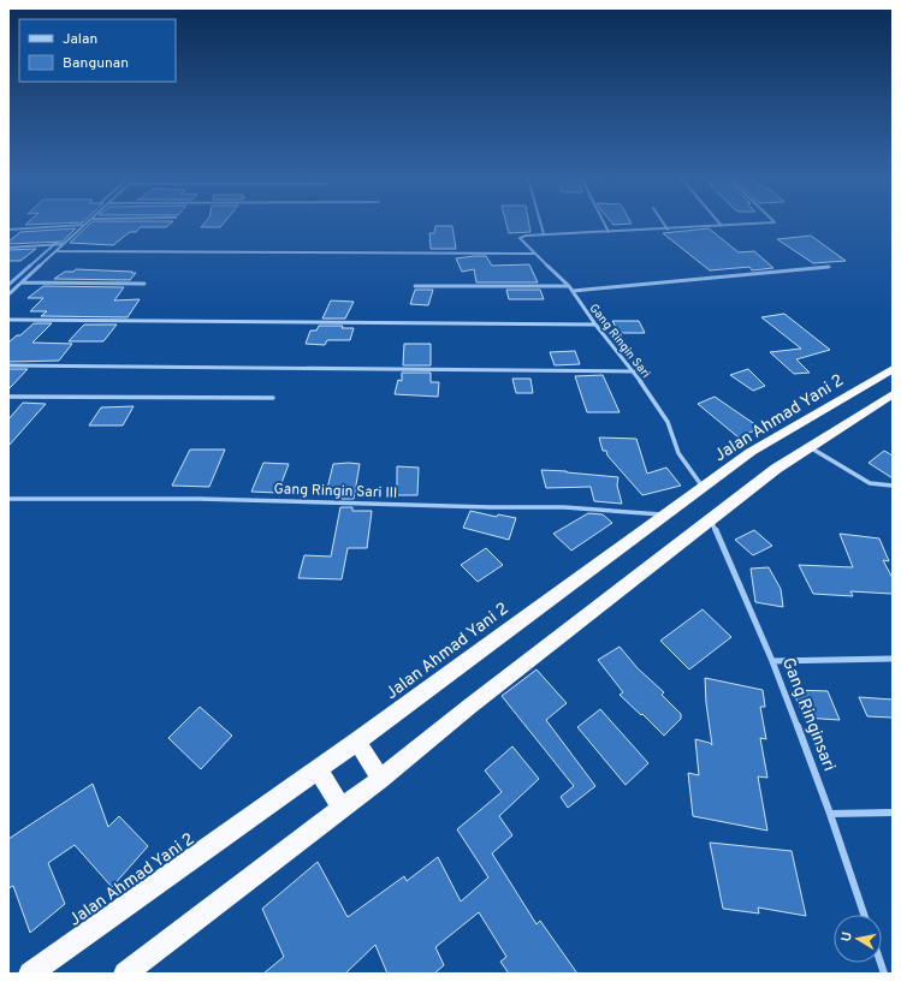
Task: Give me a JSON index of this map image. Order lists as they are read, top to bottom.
{
  "streets": {
    "highway": ["Jalan Ahmad Yani 2"],
    "street": ["Gang Ringin Sari", "Gang Ringin Sari III", "Gang Ringinsari"]
  },
  "crossings": [
    ["Gang Ringin Sari", "Jalan Ahmad Yani 2"],
    ["Jalan Ahmad Yani 2", "Gang Ringin Sari III"]
  ],
  "legend": ["Jalan", "Bangunan"],
  "north": "left"
}
